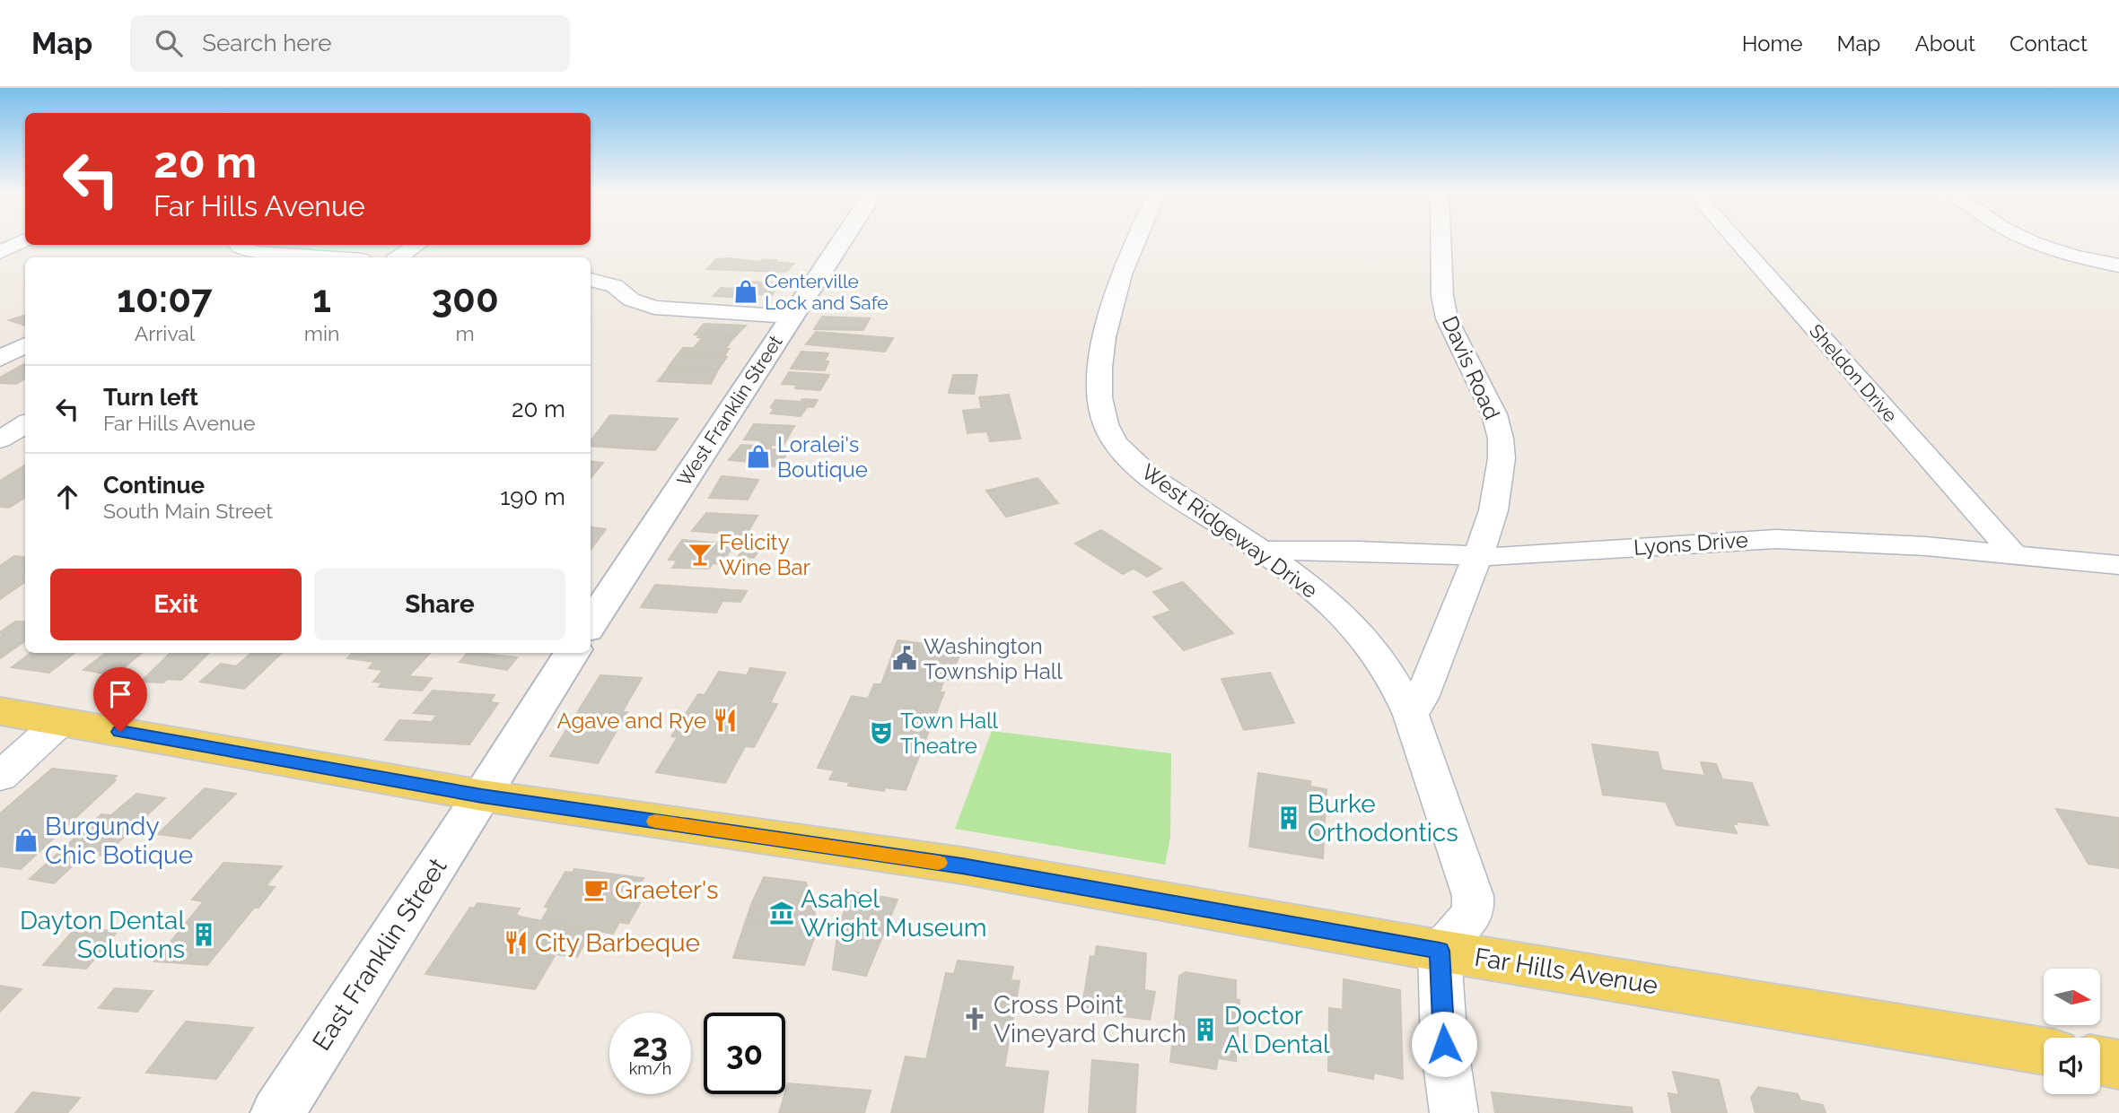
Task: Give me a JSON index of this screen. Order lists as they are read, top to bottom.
{
  "streets": {
    "main road": ["West Franklin Street", "East Franklin Street", "Far Hills Avenue"],
    "street": [
      "Davis Road",
      "Sheldon Drive",
      "West Ridgeway Drive",
      "Lyons Drive"
    ]
  },
  "crossings": [
    ["Davis Road", "West Ridgeway Drive"],
    ["Davis Road", "Lyons Drive"],
    ["Sheldon Drive", "Lyons Drive"],
    ["West Ridgeway Drive", "Lyons Drive"],
    ["West Ridgeway Drive", "Far Hills Avenue"],
    ["East Franklin Street", "Far Hills Avenue"]
  ],
  "places": {
    "shop": ["Centerville Lock and Safe", "Loralei's Boutique", "Burgundy Chic Botique"],
    "bar": ["Felicity Wine Bar"],
    "public building": ["Washington Township Hall"],
    "restaurant": ["Agave and Rye", "City Barbeque"],
    "theatre": ["Town Hall Theatre"],
    "building": ["Burke Orthodontics", "Dayton Dental Solutions", "Doctor Al Dental"],
    "cafe": ["Graeter's"],
    "museum": ["Asahel Wright Museum"],
    "church": ["Cross Point Vineyard Church"]
  },
  "north": "right",
  "page": {
    "header": "Map",
    "search": "Search here",
    "nav": [
      "Home",
      "Map",
      "About",
      "Contact"
    ],
    "turn": ["20 m", "Far Hills Avenue"],
    "eta": [
      "10:07",
      "Arrival",
      "1",
      "min",
      "300",
      "m"
    ],
    "list": [
      {
        "name": "Turn left",
        "note": "Far Hills Avenue",
        "value": "20 m"
      },
      {
        "name": "Continue",
        "note": "South Main Street",
        "value": "190 m"
      }
    ],
    "buttons": ["Exit", "Share"],
    "speed": "23 km/h",
    "limit": "30"
  }
}
